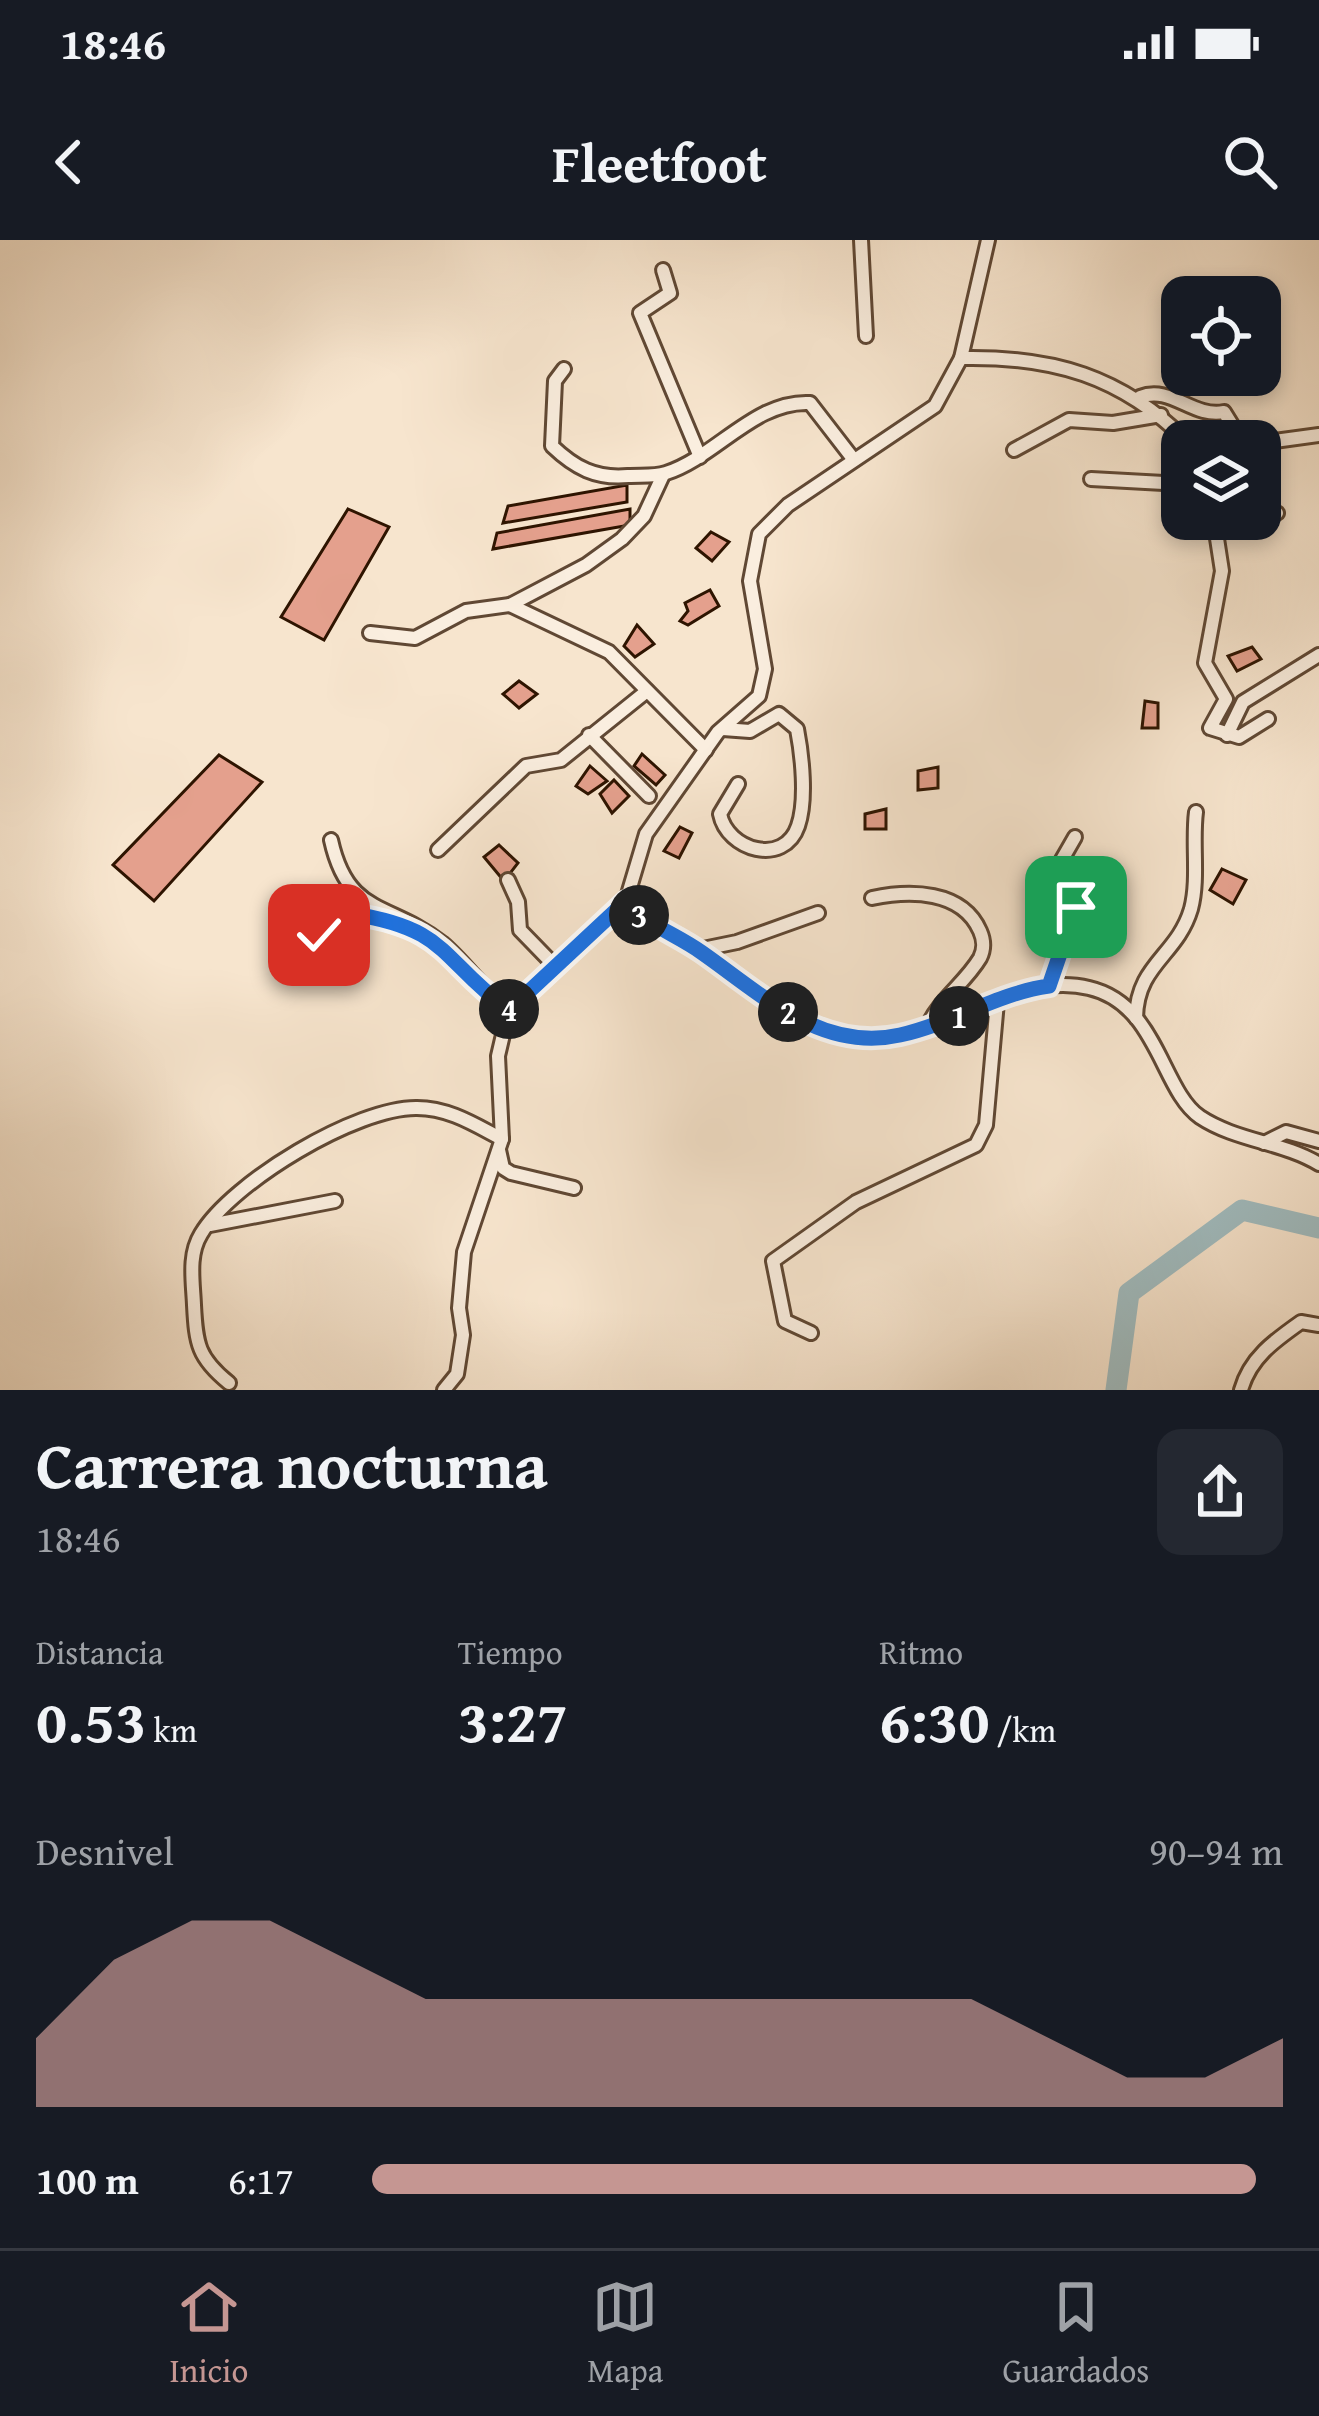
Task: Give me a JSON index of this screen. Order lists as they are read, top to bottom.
{
  "page": {
    "status": "18:46",
    "header": "Fleetfoot",
    "pins": [
      "3",
      "4",
      "2",
      "1"
    ],
    "heading": ["Carrera nocturna", "18:46"],
    "stats": [
      ["Distancia", "0.53 km"],
      ["Tiempo", "3:27"],
      ["Ritmo", "6:30 /km"]
    ],
    "chart": ["Desnivel", "90–94 m"],
    "list": [
      {
        "name": "100 m",
        "note": "6:17"
      }
    ],
    "tabs": ["Inicio", "Mapa", "Guardados"]
  }
}
